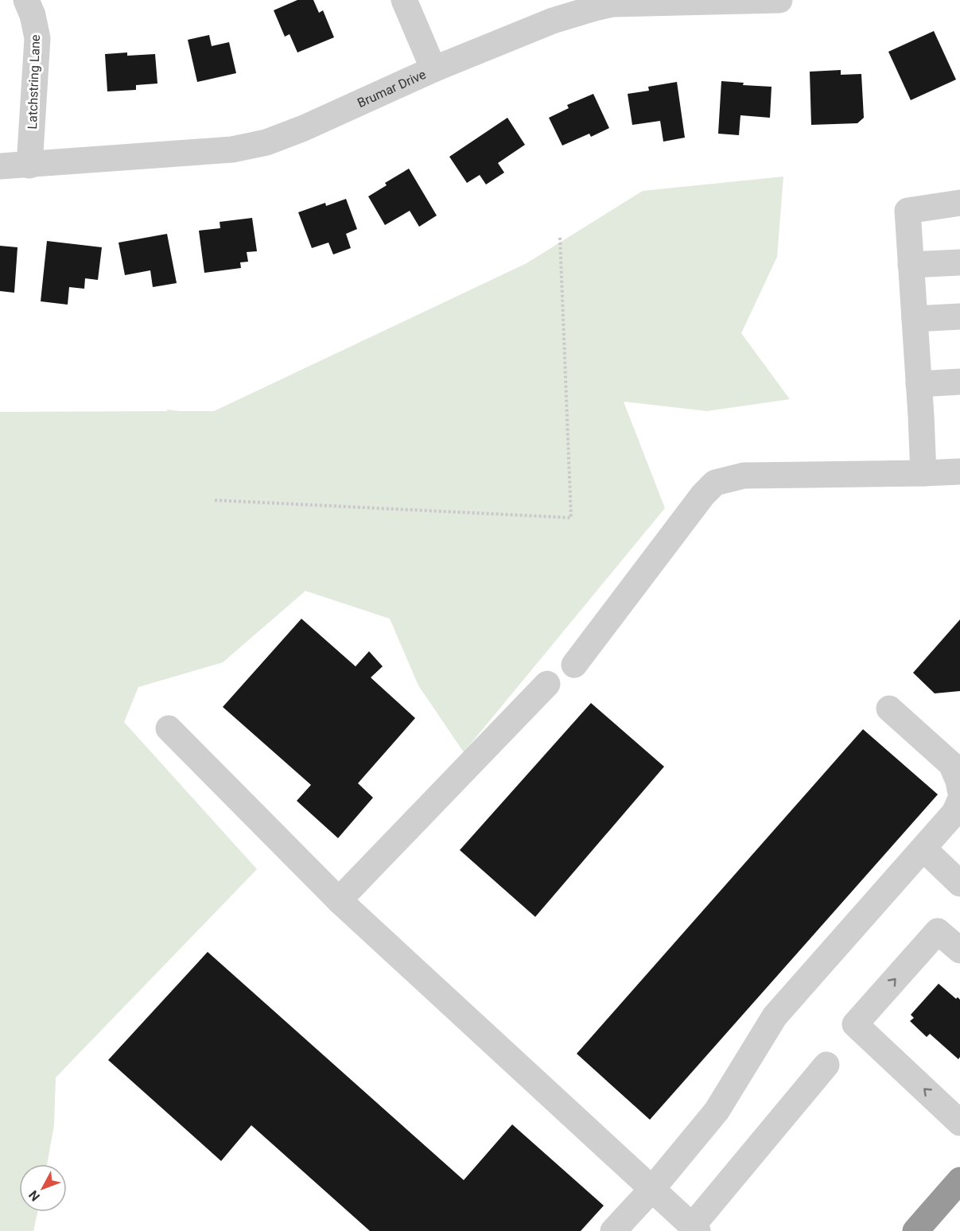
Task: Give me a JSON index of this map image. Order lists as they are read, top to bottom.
{
  "streets": {
    "street": ["Latchstring Lane", "Brumar Drive"]
  },
  "crossings": [
    ["Latchstring Lane", "Brumar Drive"]
  ],
  "north": "bottom left"
}
